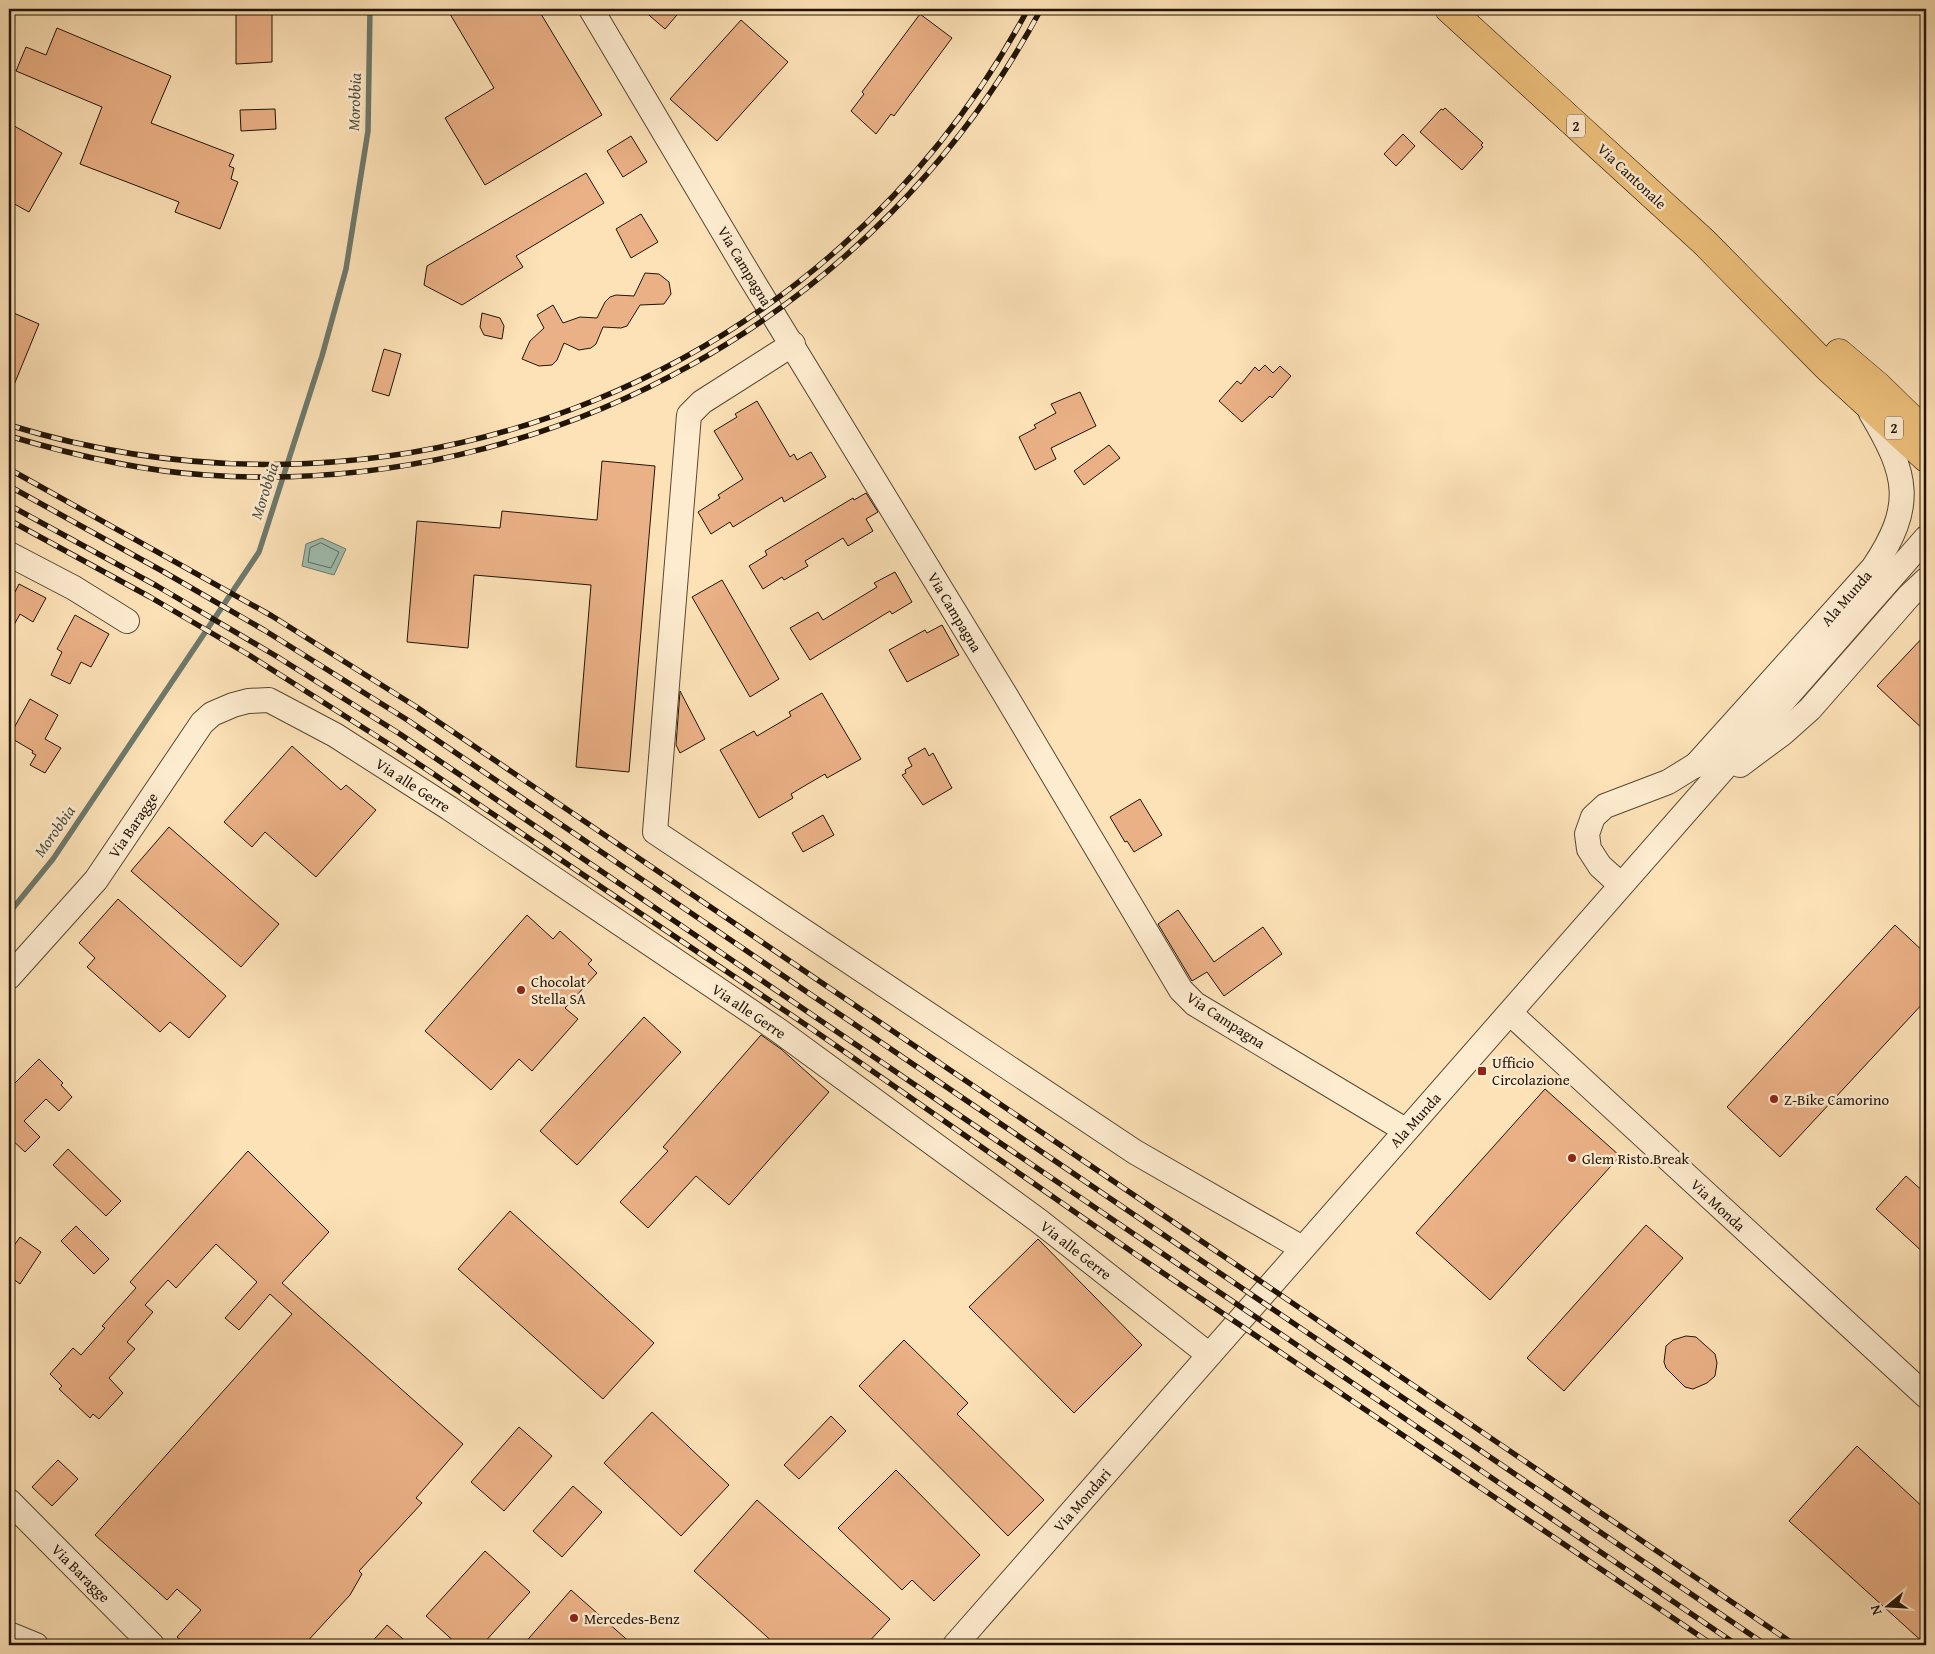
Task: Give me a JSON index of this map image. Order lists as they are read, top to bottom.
{
  "streets": {
    "main road": ["2", "Via Cantonale"],
    "street": [
      "Via Campagna",
      "Ala Munda",
      "Via alle Gerre",
      "Via Baragge",
      "Via Monda",
      "Via Mondari"
    ]
  },
  "crossings": [
    ["Via Cantonale", "Ala Munda"],
    ["Via Campagna", "Ala Munda"],
    ["Ala Munda", "Via alle Gerre"],
    ["Ala Munda", "Via Monda"],
    ["Ala Munda", "Via Mondari"],
    ["Via alle Gerre", "Via Baragge"],
    ["Via alle Gerre", "Via Mondari"]
  ],
  "water": ["Morobbia"],
  "places": {
    "other": [
      "Chocolat Stella SA",
      "Z-Bike Camorino",
      "Glem Risto.Break",
      "Mercedes-Benz"
    ],
    "transit": ["Ufficio Circolazione"]
  },
  "north": "left"
}
